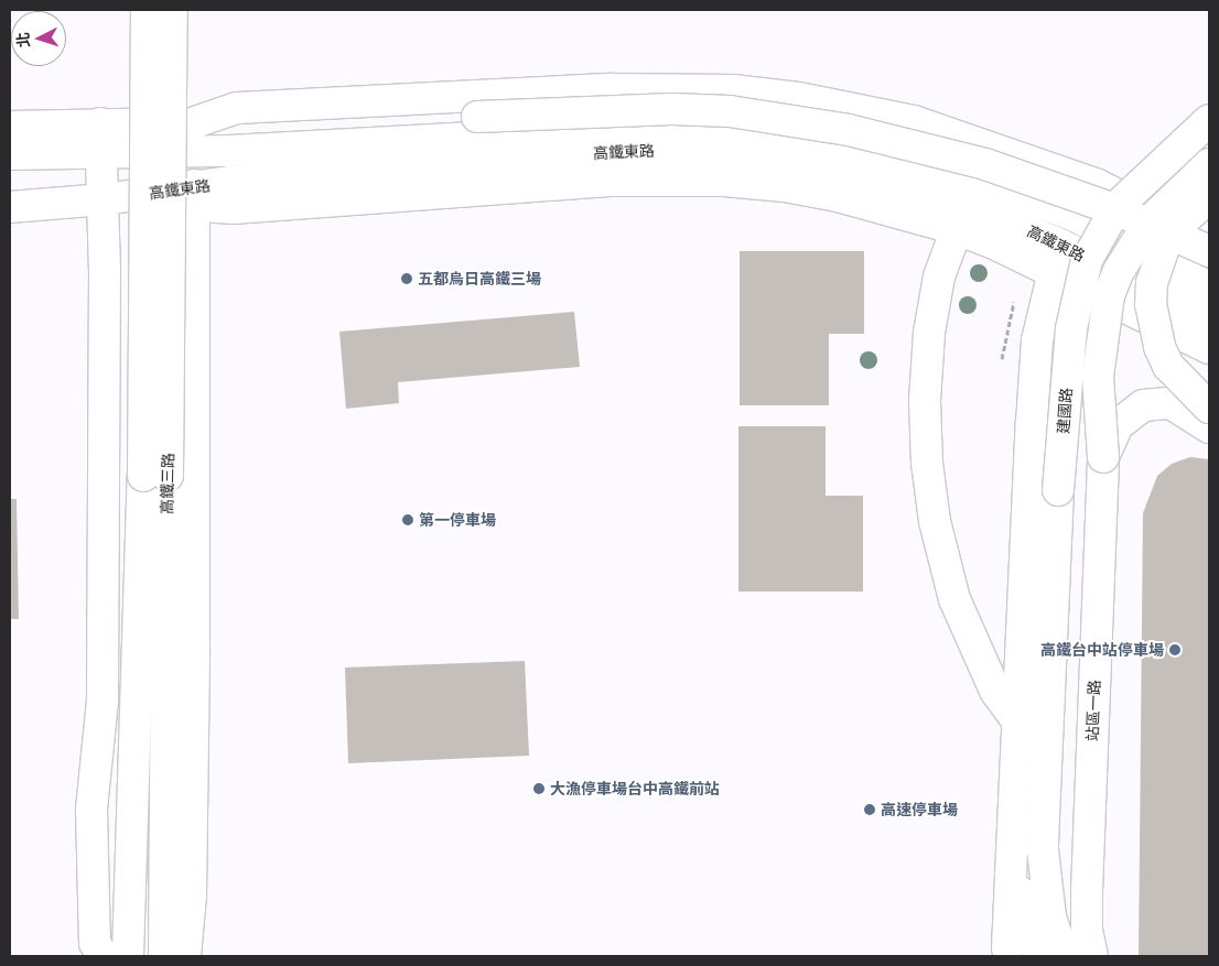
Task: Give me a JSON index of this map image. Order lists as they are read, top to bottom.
{
  "streets": {
    "street": [
      "高鐵東路",
      "建國路",
      "高鐵三路",
      "站區一路"
    ]
  },
  "crossings": [
    ["高鐵東路", "高鐵三路"]
  ],
  "places": [
    "五都烏日高鐵三場",
    "第一停車場",
    "高鐵台中站停車場",
    "大漁停車場台中高鐵前站",
    "高速停車場"
  ],
  "north": "left"
}
